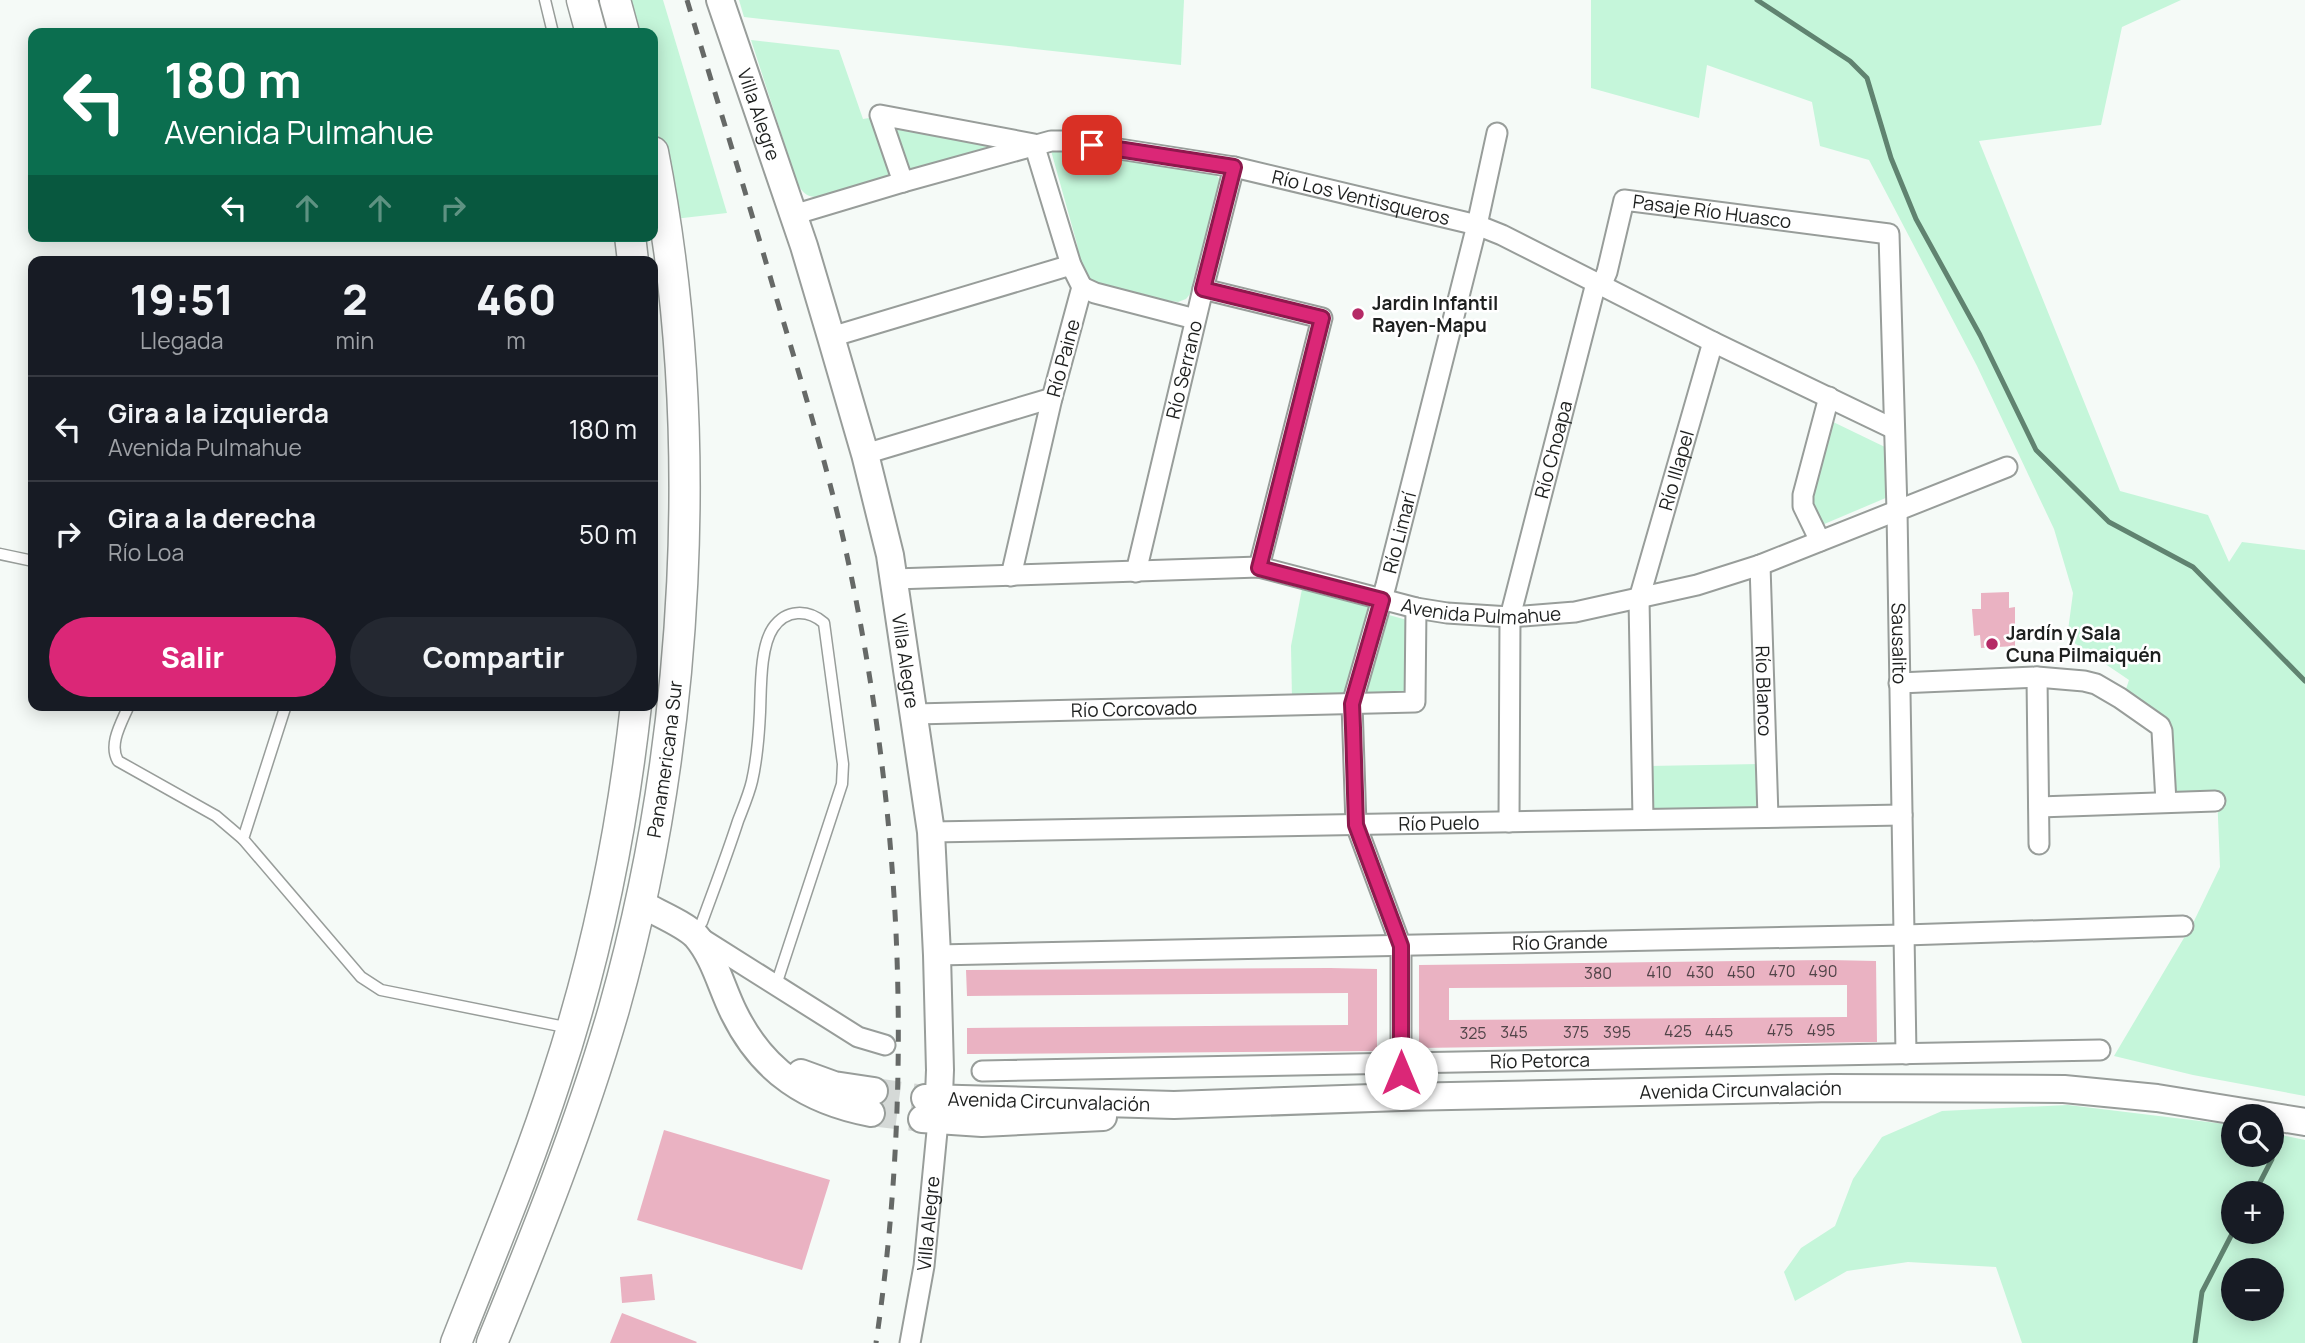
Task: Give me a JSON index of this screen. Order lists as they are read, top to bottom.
{
  "streets": {
    "main road": ["Villa Alegre", "Panamericana Sur", "Avenida Circunvalación"],
    "street": [
      "Río Los Ventisqueros",
      "Pasaje Río Huasco",
      "Río Paine",
      "Río Serrano",
      "Río Choapa",
      "Río Illapel",
      "Río Limarí",
      "Avenida Pulmahue",
      "Sausalito",
      "Río Blanco",
      "Río Corcovado",
      "Río Puelo",
      "Río Grande",
      "Río Petorca"
    ]
  },
  "crossings": [
    ["Villa Alegre", "Río Los Ventisqueros"],
    ["Villa Alegre", "Avenida Pulmahue"],
    ["Villa Alegre", "Río Corcovado"],
    ["Villa Alegre", "Río Puelo"],
    ["Villa Alegre", "Río Grande"],
    ["Villa Alegre", "Avenida Circunvalación"],
    ["Río Los Ventisqueros", "Pasaje Río Huasco"],
    ["Río Los Ventisqueros", "Río Serrano"],
    ["Río Los Ventisqueros", "Río Choapa"],
    ["Río Los Ventisqueros", "Río Illapel"],
    ["Río Los Ventisqueros", "Río Limarí"],
    ["Río Los Ventisqueros", "Sausalito"],
    ["Pasaje Río Huasco", "Río Choapa"],
    ["Pasaje Río Huasco", "Sausalito"],
    ["Río Paine", "Avenida Pulmahue"],
    ["Río Serrano", "Avenida Pulmahue"],
    ["Río Choapa", "Avenida Pulmahue"],
    ["Río Choapa", "Río Puelo"],
    ["Río Illapel", "Avenida Pulmahue"],
    ["Río Illapel", "Río Puelo"],
    ["Río Limarí", "Avenida Pulmahue"],
    ["Río Limarí", "Río Corcovado"],
    ["Río Limarí", "Río Puelo"],
    ["Río Limarí", "Río Grande"],
    ["Río Limarí", "Río Petorca"],
    ["Río Limarí", "Avenida Circunvalación"],
    ["Avenida Pulmahue", "Sausalito"],
    ["Avenida Pulmahue", "Río Blanco"],
    ["Avenida Pulmahue", "Río Corcovado"],
    ["Sausalito", "Río Puelo"],
    ["Sausalito", "Río Grande"],
    ["Sausalito", "Río Petorca"],
    ["Río Blanco", "Río Puelo"]
  ],
  "places": ["Jardin Infantil Rayen-Mapu", "Jardín y Sala Cuna Pilmaiquén"],
  "house_numbers": [
    "470",
    "490",
    "410",
    "430",
    "450",
    "380",
    "475",
    "495",
    "425",
    "445",
    "345",
    "375",
    "395",
    "325"
  ],
  "page": {
    "turn": ["180 m", "Avenida Pulmahue"],
    "eta": [
      "19:51",
      "Llegada",
      "2",
      "min",
      "460",
      "m"
    ],
    "list": [
      {
        "name": "Gira a la izquierda",
        "note": "Avenida Pulmahue",
        "value": "180 m"
      },
      {
        "name": "Gira a la derecha",
        "note": "Río Loa",
        "value": "50 m"
      }
    ],
    "buttons": ["Salir", "Compartir"],
    "map_buttons": ["+", "−"]
  }
}
